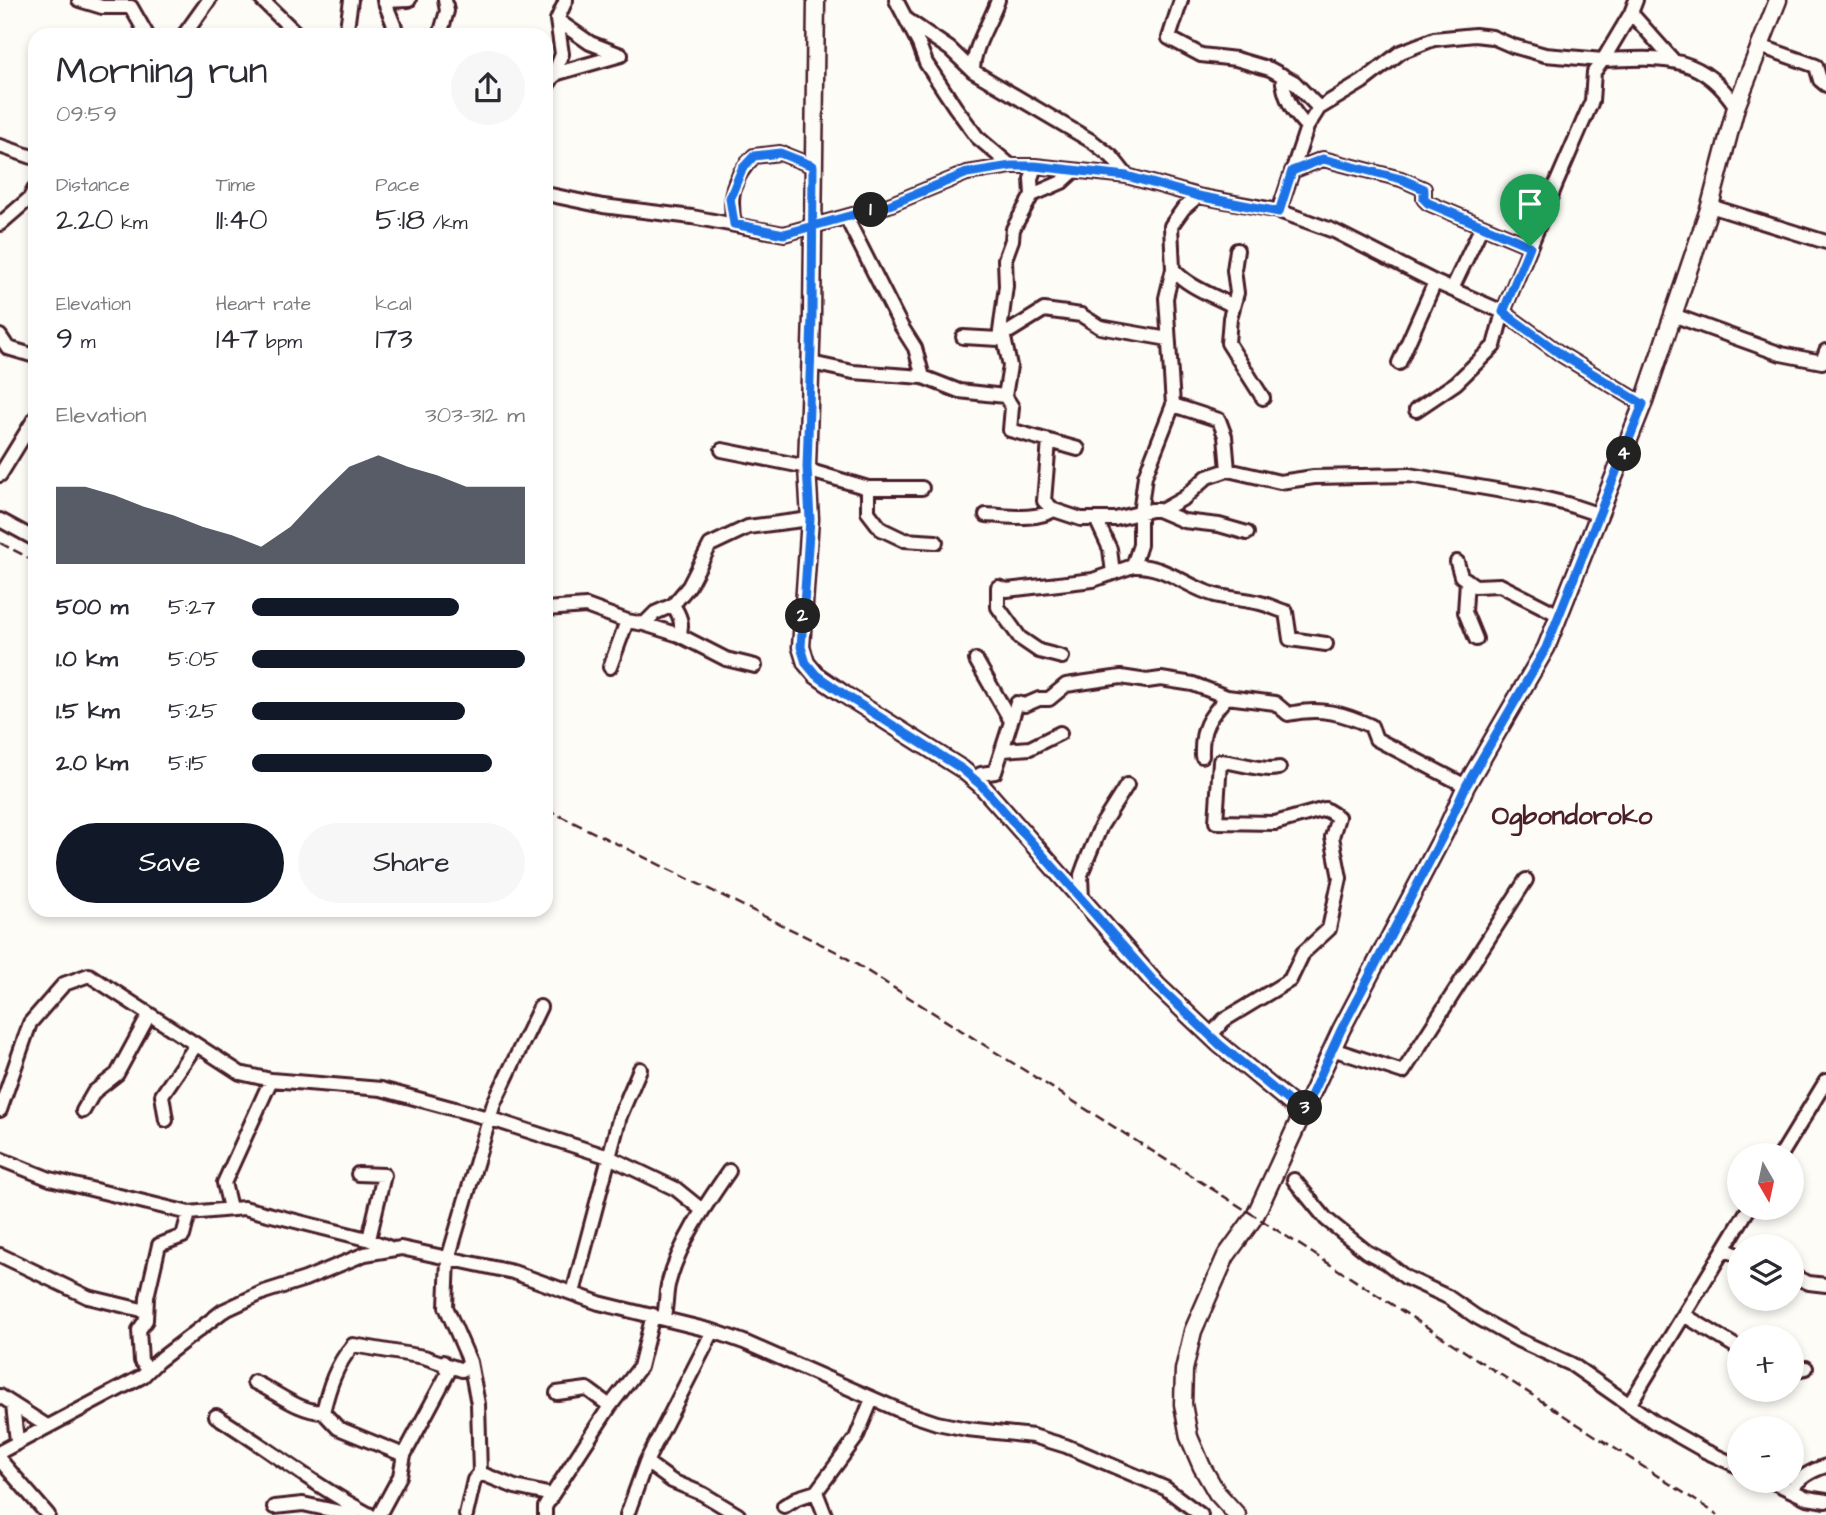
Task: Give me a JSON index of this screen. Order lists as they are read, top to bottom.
{
  "districts": ["Ogbondoroko"],
  "north": "bottom",
  "page": {
    "heading": ["Morning run", "09:59"],
    "stats": [
      ["Distance", "2.20 km"],
      ["Time", "11:40"],
      ["Pace", "5:18 /km"],
      ["Elevation", "9 m"],
      ["Heart rate", "147 bpm"],
      ["kcal", "173"]
    ],
    "pins": [
      "1",
      "4",
      "2",
      "3"
    ],
    "chart": ["Elevation", "303–312 m"],
    "list": [
      {
        "name": "500 m",
        "note": "5:27"
      },
      {
        "name": "1.0 km",
        "note": "5:05"
      },
      {
        "name": "1.5 km",
        "note": "5:25"
      },
      {
        "name": "2.0 km",
        "note": "5:15"
      }
    ],
    "buttons": ["Save", "Share"],
    "map_buttons": ["+", "−"]
  }
}
